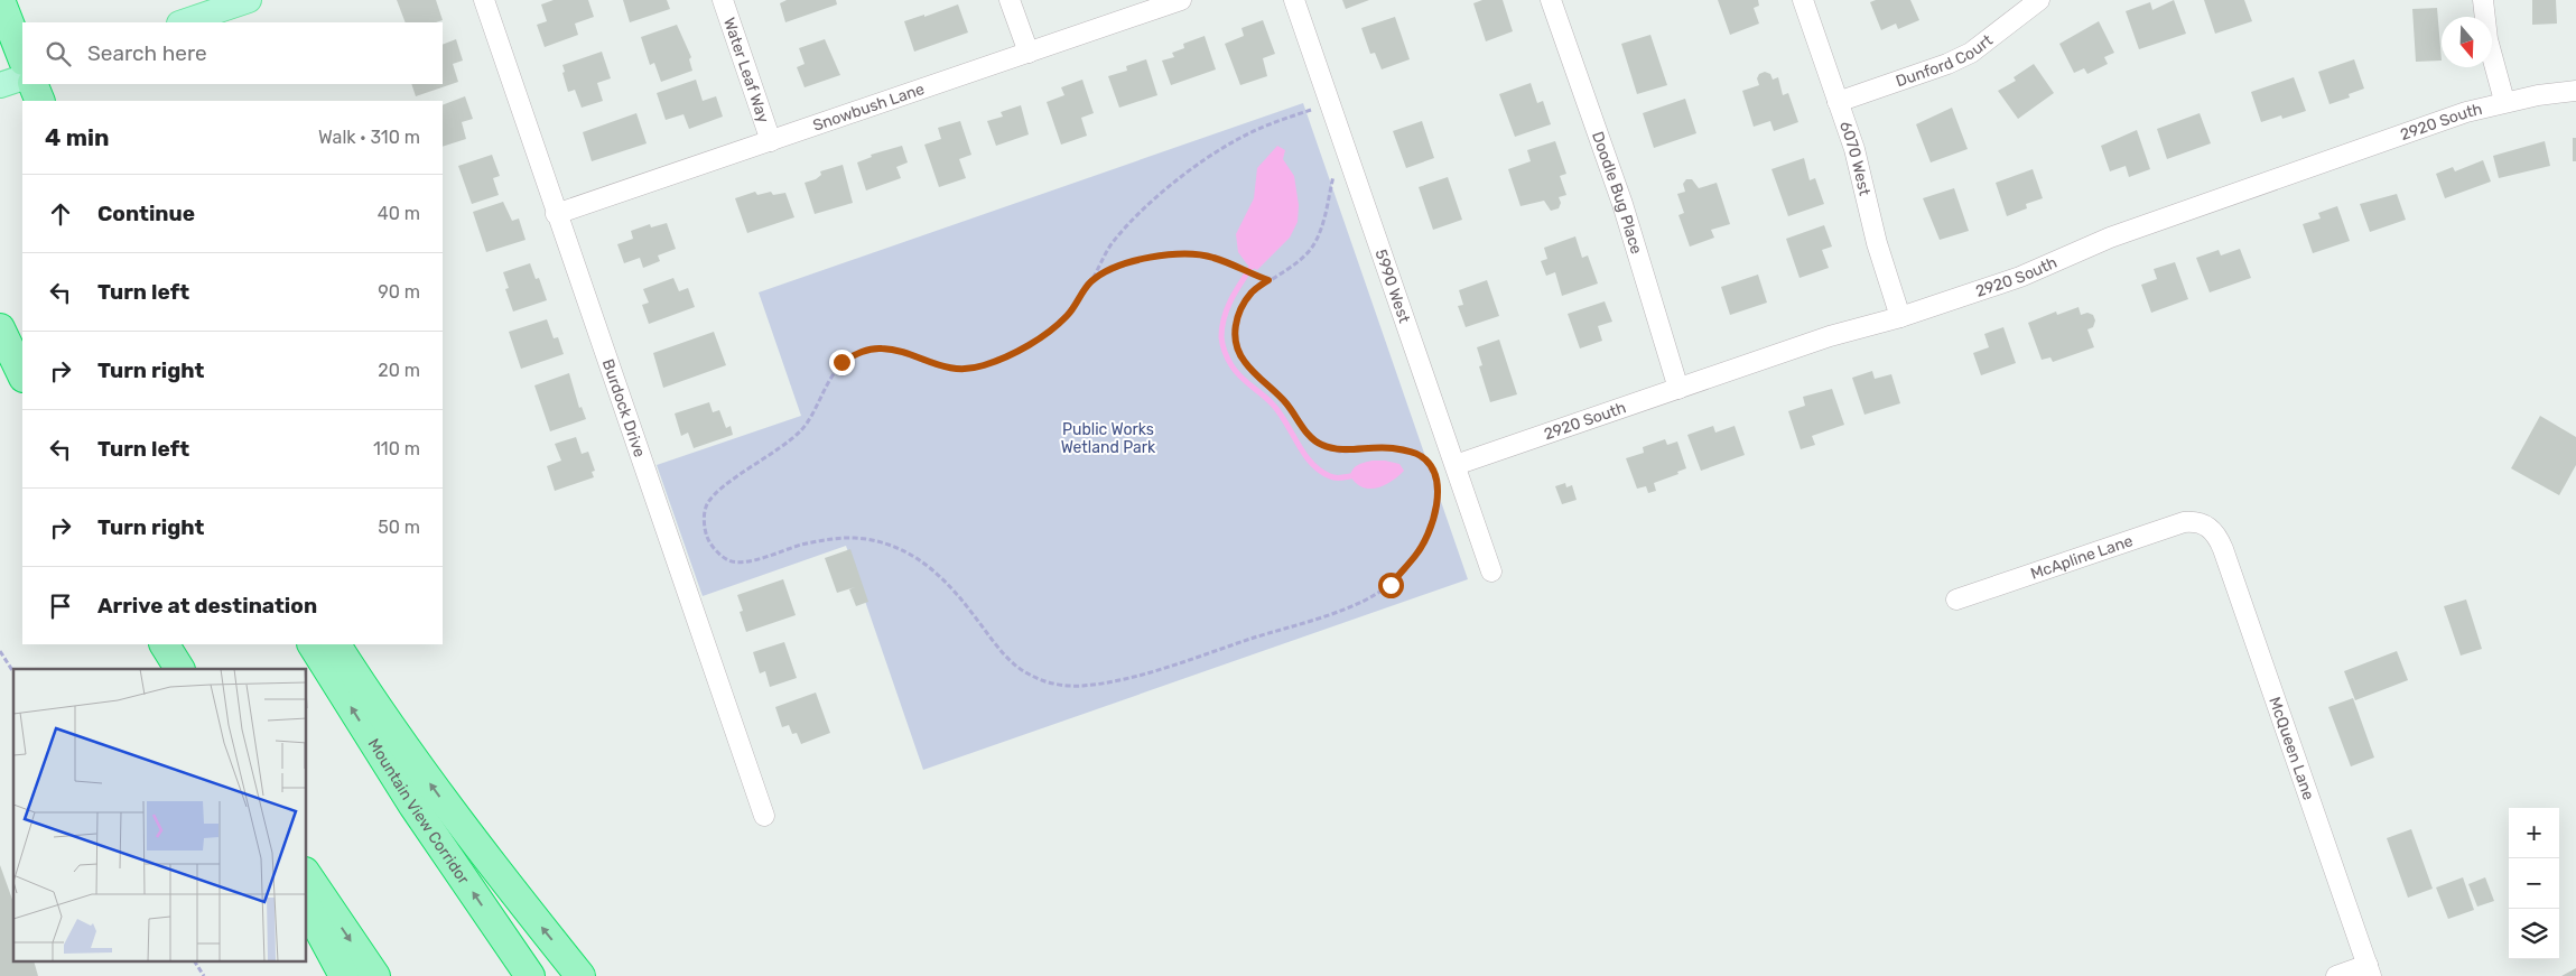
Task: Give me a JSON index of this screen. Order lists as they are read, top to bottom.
{
  "streets": {
    "highway": ["Mountain View Corridor"],
    "street": [
      "Dunford Court",
      "Water Leaf Way",
      "Snowbush Lane",
      "2920 South",
      "6070 West",
      "Doodle Bug Place",
      "5990 West",
      "Burdock Drive",
      "McApline Lane",
      "McQueen Lane"
    ]
  },
  "crossings": [
    ["Dunford Court", "6070 West"],
    ["Water Leaf Way", "Snowbush Lane"],
    ["Snowbush Lane", "Burdock Drive"],
    ["2920 South", "6070 West"],
    ["2920 South", "Doodle Bug Place"],
    ["2920 South", "5990 West"],
    ["McApline Lane", "McQueen Lane"]
  ],
  "parks": ["Public Works Wetland Park"],
  "north": "bottom",
  "page": {
    "search": "Search here",
    "heading": ["4 min", "Walk · 310 m"],
    "list": [
      ["Continue", "40 m"],
      ["Turn left", "90 m"],
      ["Turn right", "20 m"],
      ["Turn left", "110 m"],
      ["Turn right", "50 m"],
      "Arrive at destination"
    ],
    "map_buttons": ["+", "−"]
  }
}
